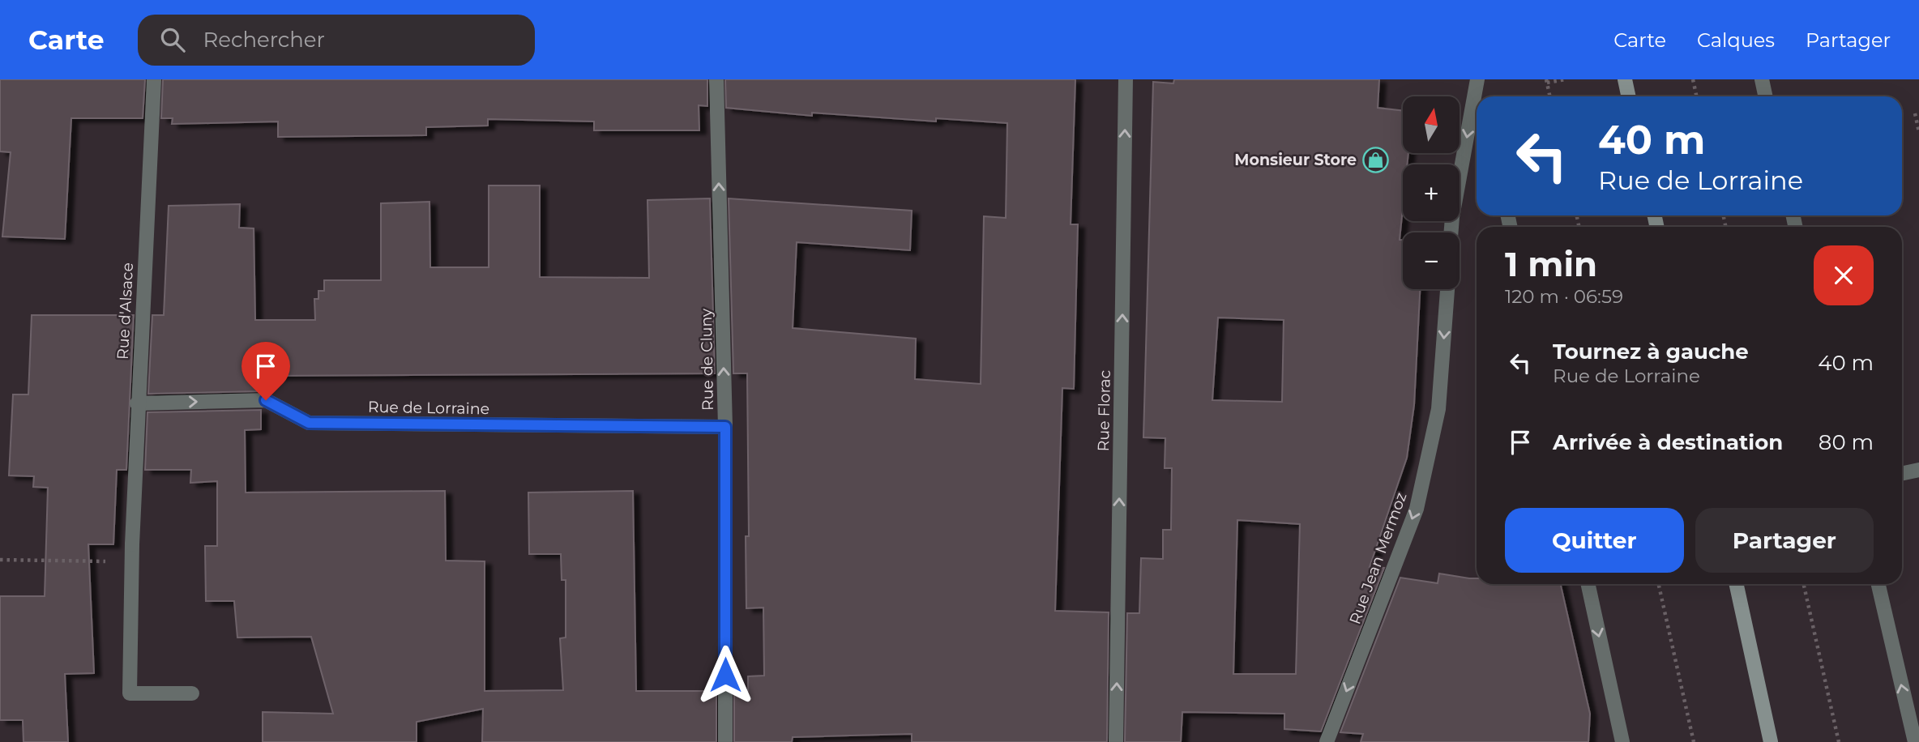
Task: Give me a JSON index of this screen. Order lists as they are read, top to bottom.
{
  "streets": {
    "street": [
      "Rue d'Alsace",
      "Rue de Cluny",
      "Rue de Lorraine",
      "Rue Florac",
      "Rue Jean Mermoz"
    ]
  },
  "crossings": [
    ["Rue d'Alsace", "Rue de Lorraine"],
    ["Rue de Cluny", "Rue de Lorraine"]
  ],
  "one_way": [
    "Rue de Cluny",
    "Rue de Lorraine",
    "Rue Florac",
    "Rue Jean Mermoz"
  ],
  "places": {
    "shop": ["Monsieur Store"]
  },
  "north": "top",
  "page": {
    "header": "Carte",
    "search": "Rechercher",
    "nav": ["Carte", "Calques", "Partager"],
    "map_buttons": ["+", "−"],
    "turn": ["40 m", "Rue de Lorraine"],
    "heading": ["1 min", "120 m · 06:59"],
    "list": [
      {
        "name": "Tournez à gauche",
        "note": "Rue de Lorraine",
        "value": "40 m"
      },
      {
        "name": "Arrivée à destination",
        "value": "80 m"
      }
    ],
    "buttons": ["Quitter", "Partager"]
  }
}
